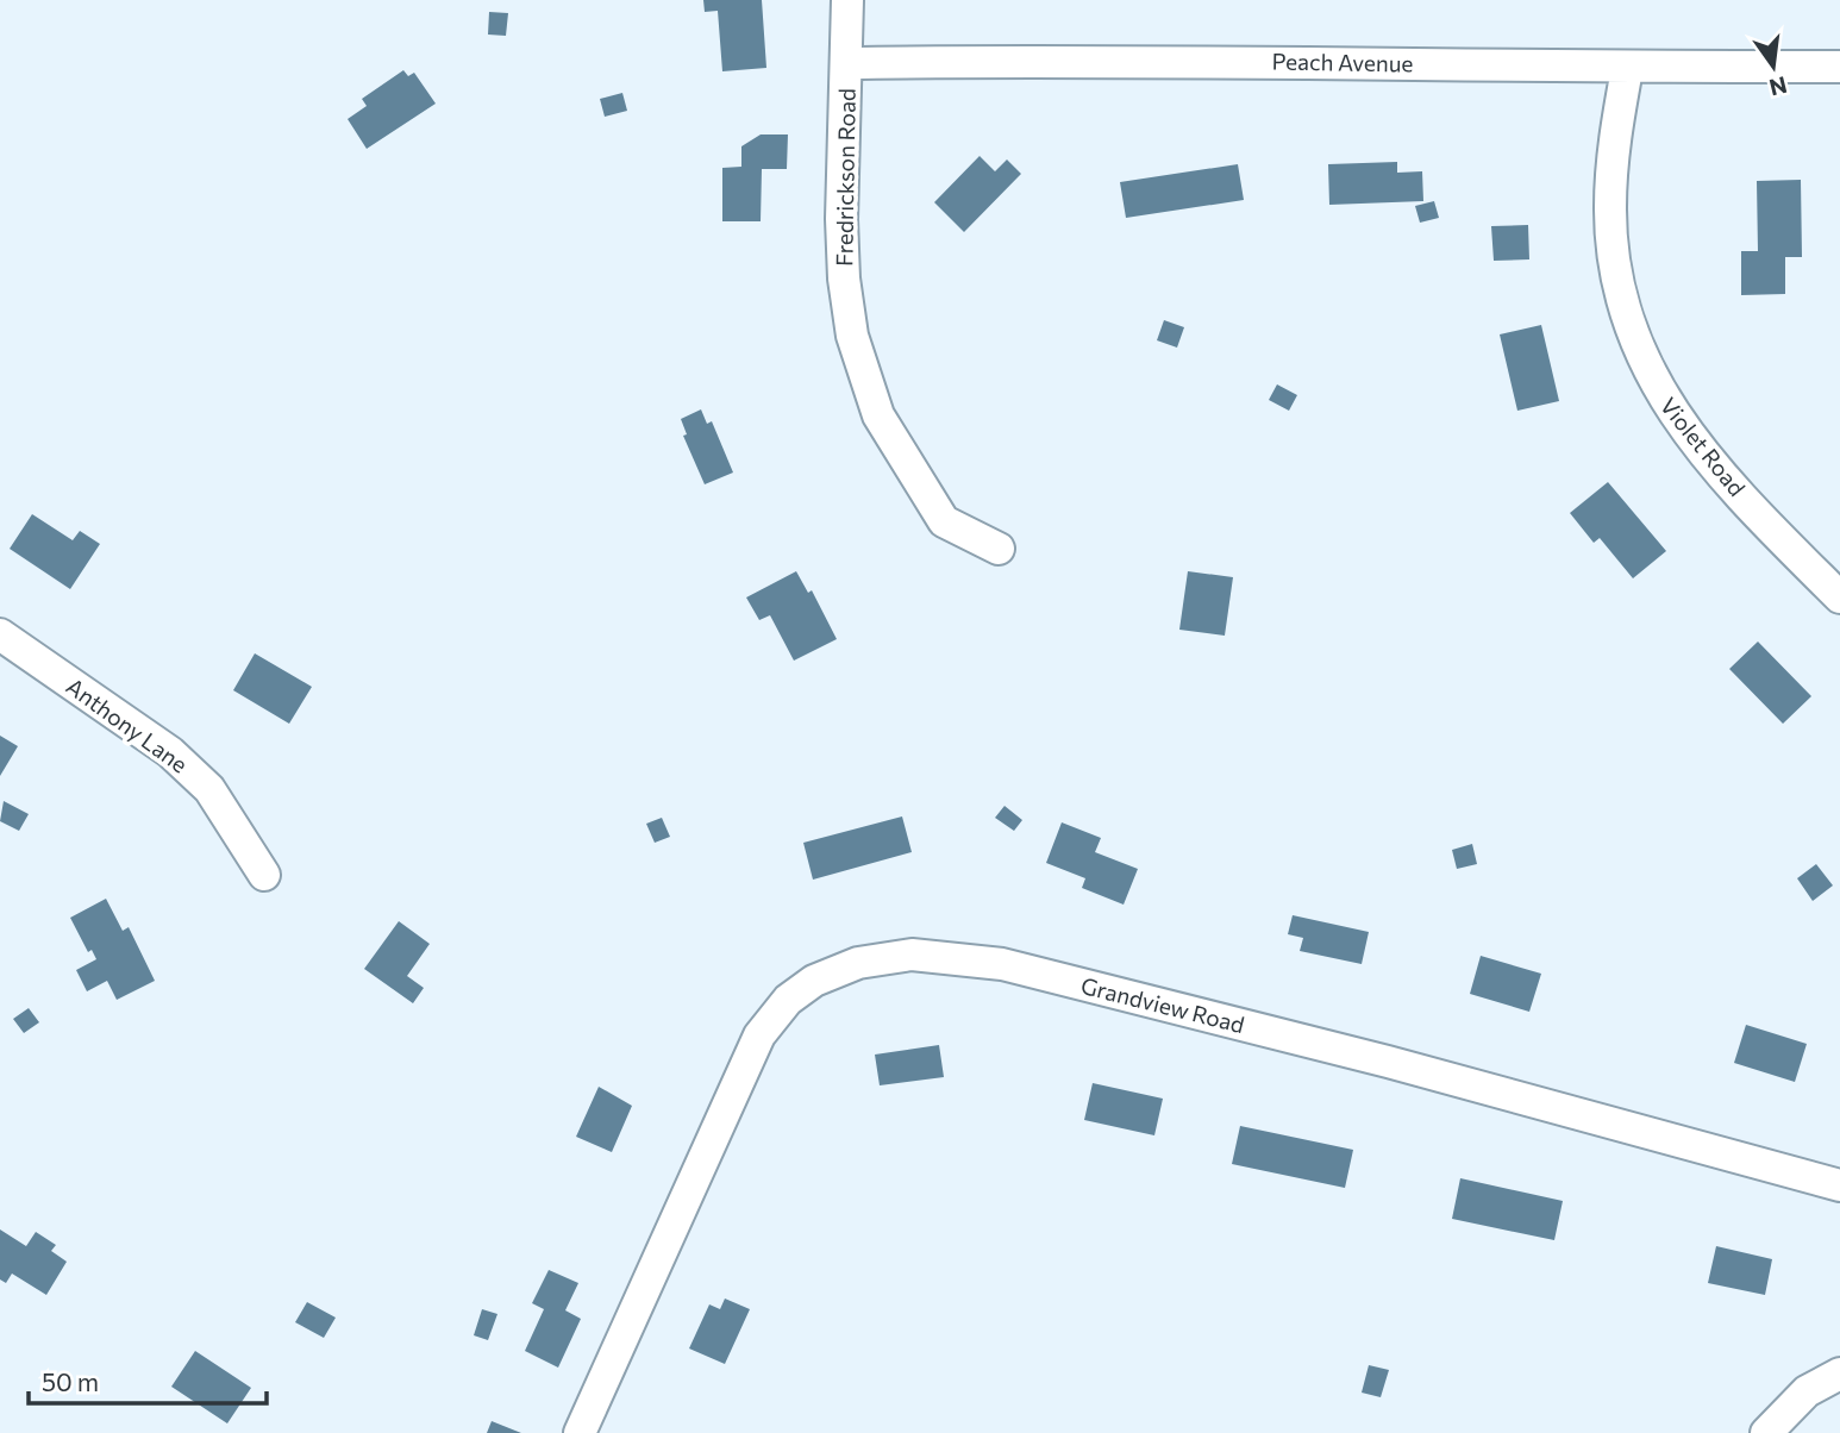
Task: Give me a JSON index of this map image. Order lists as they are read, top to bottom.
{
  "streets": {
    "street": [
      "Peach Avenue",
      "Fredrickson Road",
      "Violet Road",
      "Anthony Lane",
      "Grandview Road"
    ]
  },
  "crossings": [
    ["Peach Avenue", "Fredrickson Road"],
    ["Peach Avenue", "Violet Road"]
  ],
  "scale_bar": "50 m",
  "north": "bottom"
}
